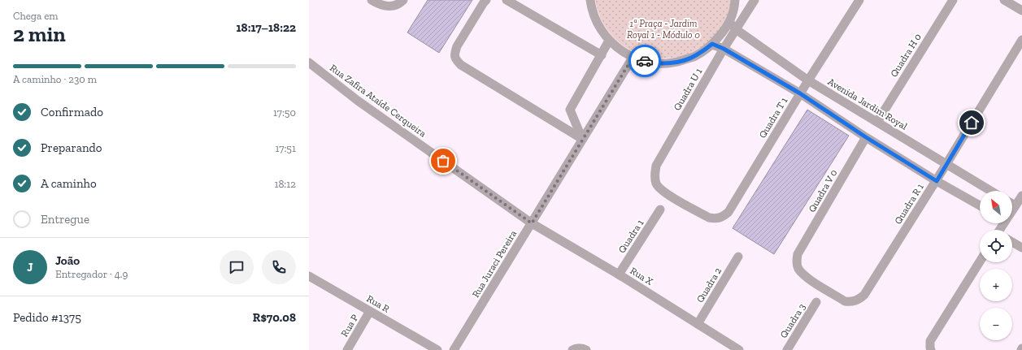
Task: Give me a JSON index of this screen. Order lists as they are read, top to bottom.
{
  "streets": {
    "street": [
      "Quadra H 0",
      "Quadra U 1",
      "Rua Zafira Ataíde Cerqueira",
      "Avenida Jardim Royal",
      "Quadra T 1",
      "Quadra V 0",
      "Quadra R 1",
      "Quadra 1",
      "Rua Juraci Pereira",
      "Rua X",
      "Quadra 2",
      "Rua R",
      "Quadra 3",
      "Rua P"
    ]
  },
  "crossings": [
    ["Quadra H 0", "Avenida Jardim Royal"],
    ["Quadra U 1", "Avenida Jardim Royal"],
    ["Quadra U 1", "Quadra T 1"],
    ["Rua Zafira Ataíde Cerqueira", "Rua Juraci Pereira"],
    ["Rua Zafira Ataíde Cerqueira", "Rua X"],
    ["Avenida Jardim Royal", "Quadra T 1"],
    ["Avenida Jardim Royal", "Quadra R 1"],
    ["Quadra V 0", "Quadra R 1"],
    ["Quadra 1", "Rua X"],
    ["Rua Juraci Pereira", "Rua X"],
    ["Rua X", "Quadra 2"],
    ["Rua R", "Rua P"]
  ],
  "parks": ["1ª Praça - Jardim Royal 1 - Módulo 0"],
  "north": "top left",
  "page": {
    "heading": ["2 min", "Chega em", "18:17–18:22"],
    "panel": [
      "João",
      "Entregador · 4.9",
      "Pedido #1375",
      "R$70.08"
    ],
    "bar": "A caminho · 230 m",
    "list": [
      ["Confirmado", "17:50"],
      ["Preparando", "17:51"],
      ["A caminho", "18:12"],
      "Entregue"
    ],
    "map_buttons": ["+", "−"],
    "round": "J"
  }
}
